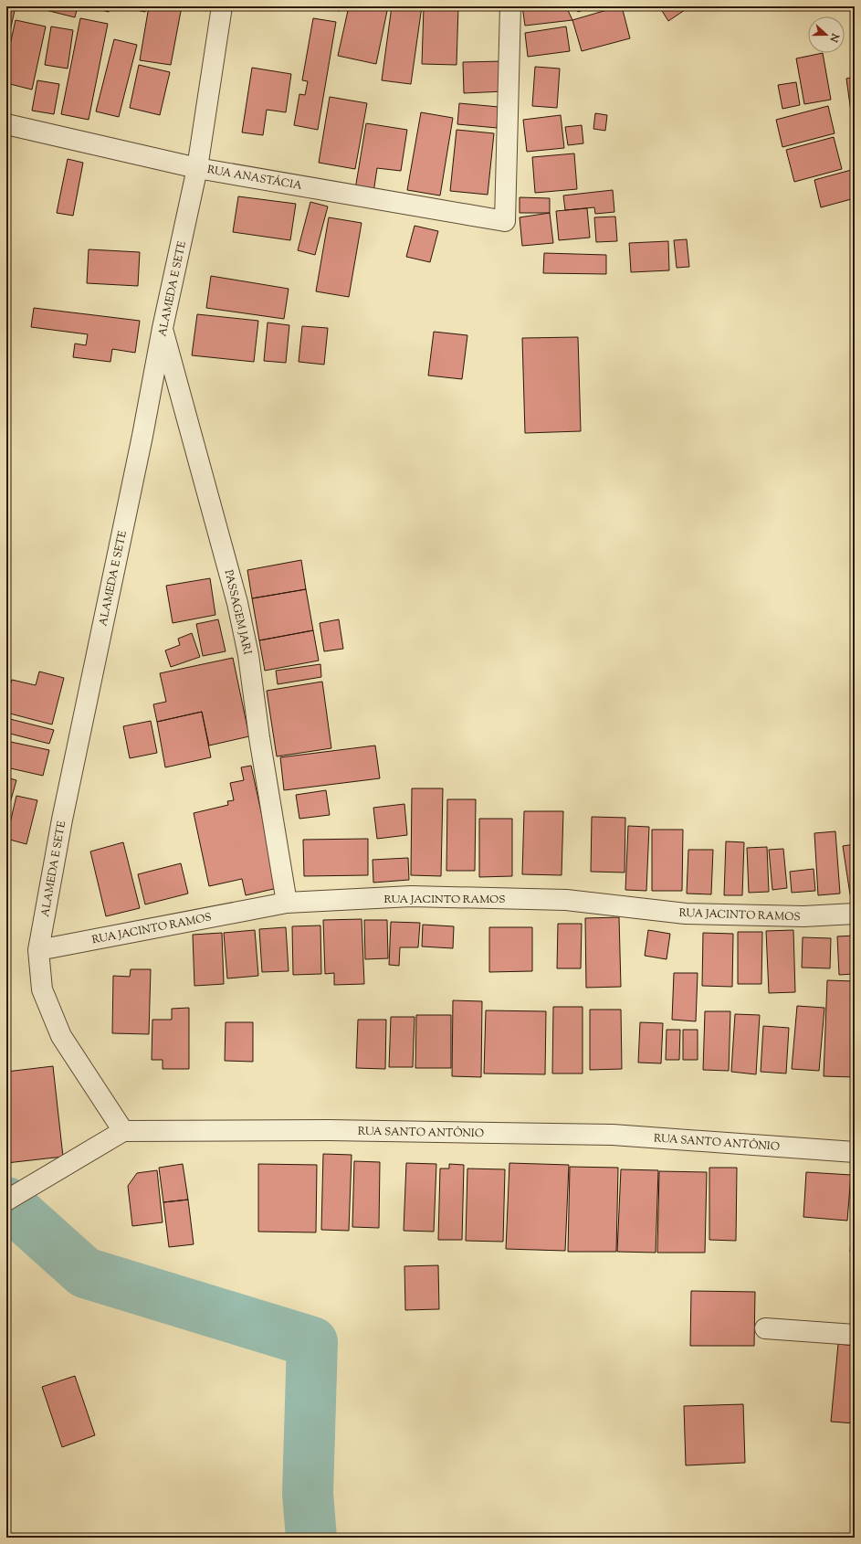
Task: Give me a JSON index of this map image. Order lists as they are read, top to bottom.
{
  "streets": {
    "street": [
      "RUA ANASTÁCIA",
      "ALAMEDA E SETE",
      "PASSAGEM JARI",
      "RUA JACINTO RAMOS",
      "RUA SANTO ANTÔNIO"
    ]
  },
  "crossings": [
    ["RUA ANASTÁCIA", "ALAMEDA E SETE"],
    ["ALAMEDA E SETE", "PASSAGEM JARI"],
    ["ALAMEDA E SETE", "RUA JACINTO RAMOS"],
    ["ALAMEDA E SETE", "RUA SANTO ANTÔNIO"],
    ["PASSAGEM JARI", "RUA JACINTO RAMOS"]
  ],
  "north": "right"
}
